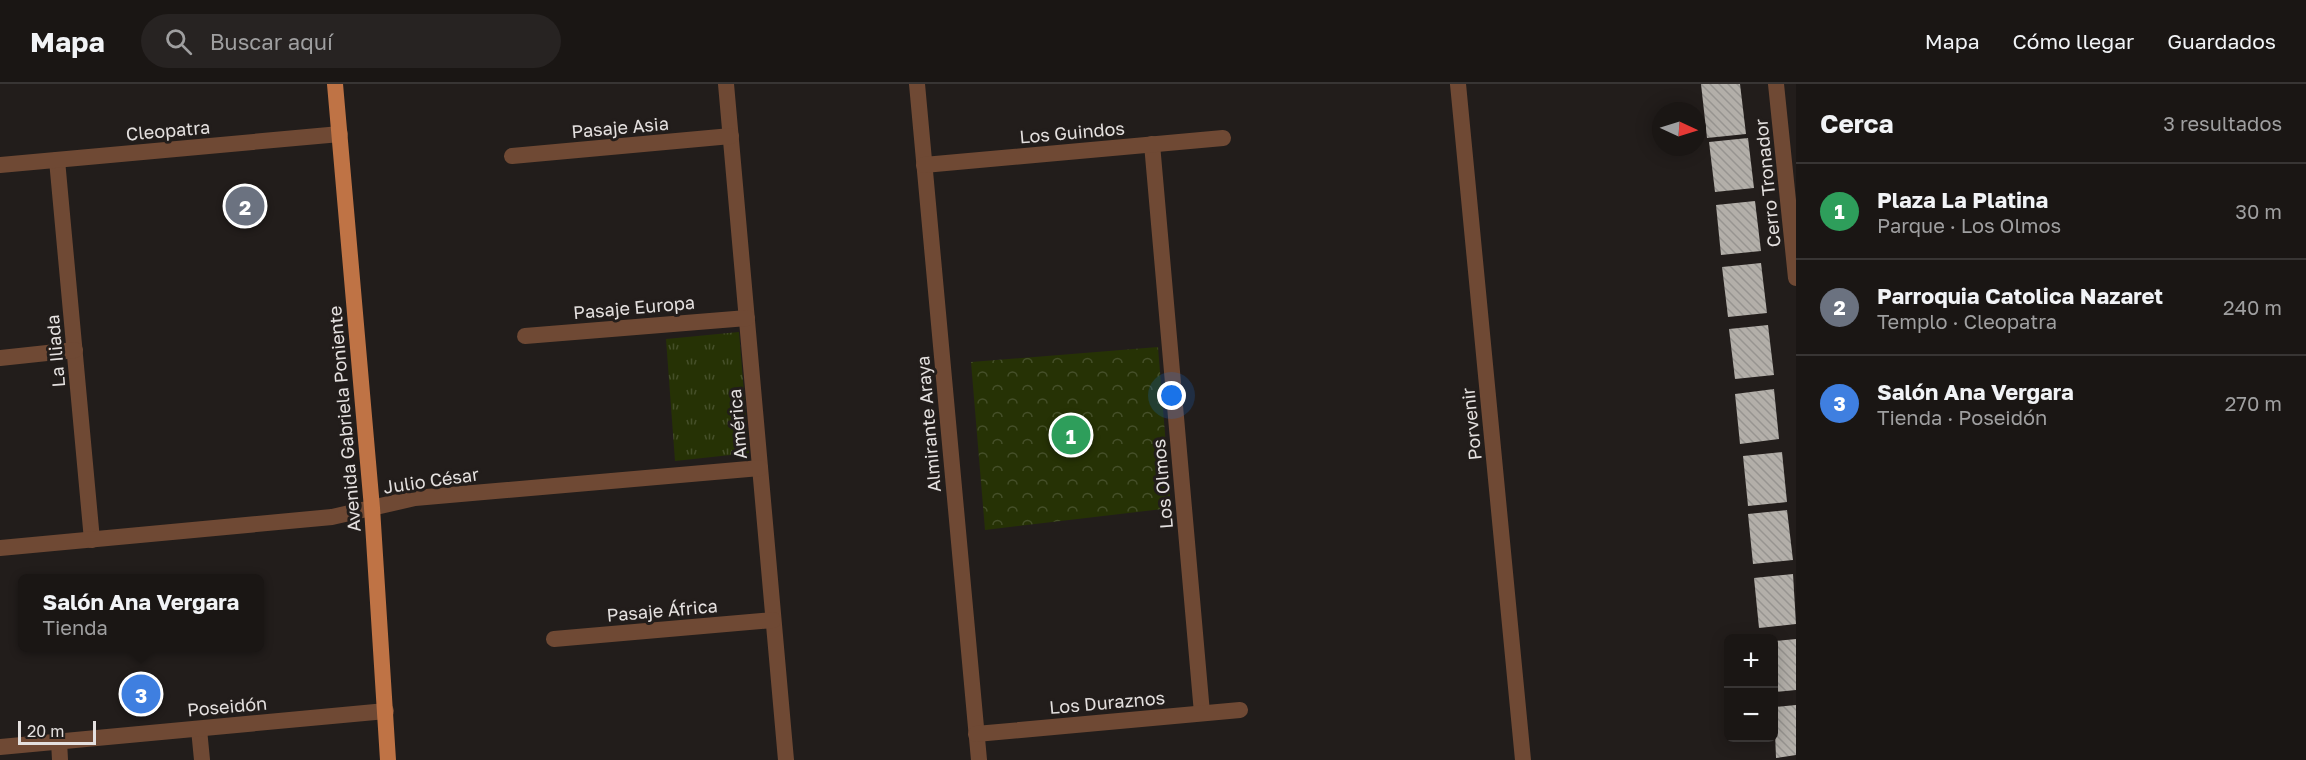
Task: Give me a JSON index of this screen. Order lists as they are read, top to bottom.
{
  "streets": {
    "main road": ["Avenida Gabriela Poniente"],
    "street": [
      "Pasaje Asia",
      "Cleopatra",
      "Los Guindos",
      "Cerro Tronador",
      "Pasaje Europa",
      "La Iliada",
      "América",
      "Almirante Araya",
      "Porvenir",
      "Julio César",
      "Los Olmos",
      "Pasaje África",
      "Los Duraznos",
      "Poseidón"
    ]
  },
  "crossings": [
    ["Pasaje Asia", "América"],
    ["Cleopatra", "La Iliada"],
    ["Cleopatra", "Avenida Gabriela Poniente"],
    ["Los Guindos", "Almirante Araya"],
    ["Los Guindos", "Los Olmos"],
    ["Pasaje Europa", "América"],
    ["La Iliada", "Julio César"],
    ["Avenida Gabriela Poniente", "Julio César"],
    ["Avenida Gabriela Poniente", "Poseidón"],
    ["América", "Julio César"],
    ["América", "Pasaje África"],
    ["Almirante Araya", "Los Duraznos"],
    ["Los Olmos", "Los Duraznos"]
  ],
  "scale_bar": "20 m",
  "north": "right",
  "page": {
    "header": "Mapa",
    "search": "Buscar aquí",
    "nav": ["Mapa", "Cómo llegar", "Guardados"],
    "heading": ["Cerca", "3 resultados"],
    "list": [
      {
        "mark": "1",
        "name": "Plaza La Platina",
        "note": "Parque · Los Olmos",
        "value": "30 m"
      },
      {
        "mark": "2",
        "name": "Parroquia Catolica Nazaret",
        "note": "Templo · Cleopatra",
        "value": "240 m"
      },
      {
        "mark": "3",
        "name": "Salón Ana Vergara",
        "note": "Tienda · Poseidón",
        "value": "270 m"
      }
    ],
    "pins": ["2", "1", "3"],
    "popup": ["Salón Ana Vergara", "Tienda"],
    "map_buttons": ["+", "−"],
    "scale": "20 m"
  }
}
